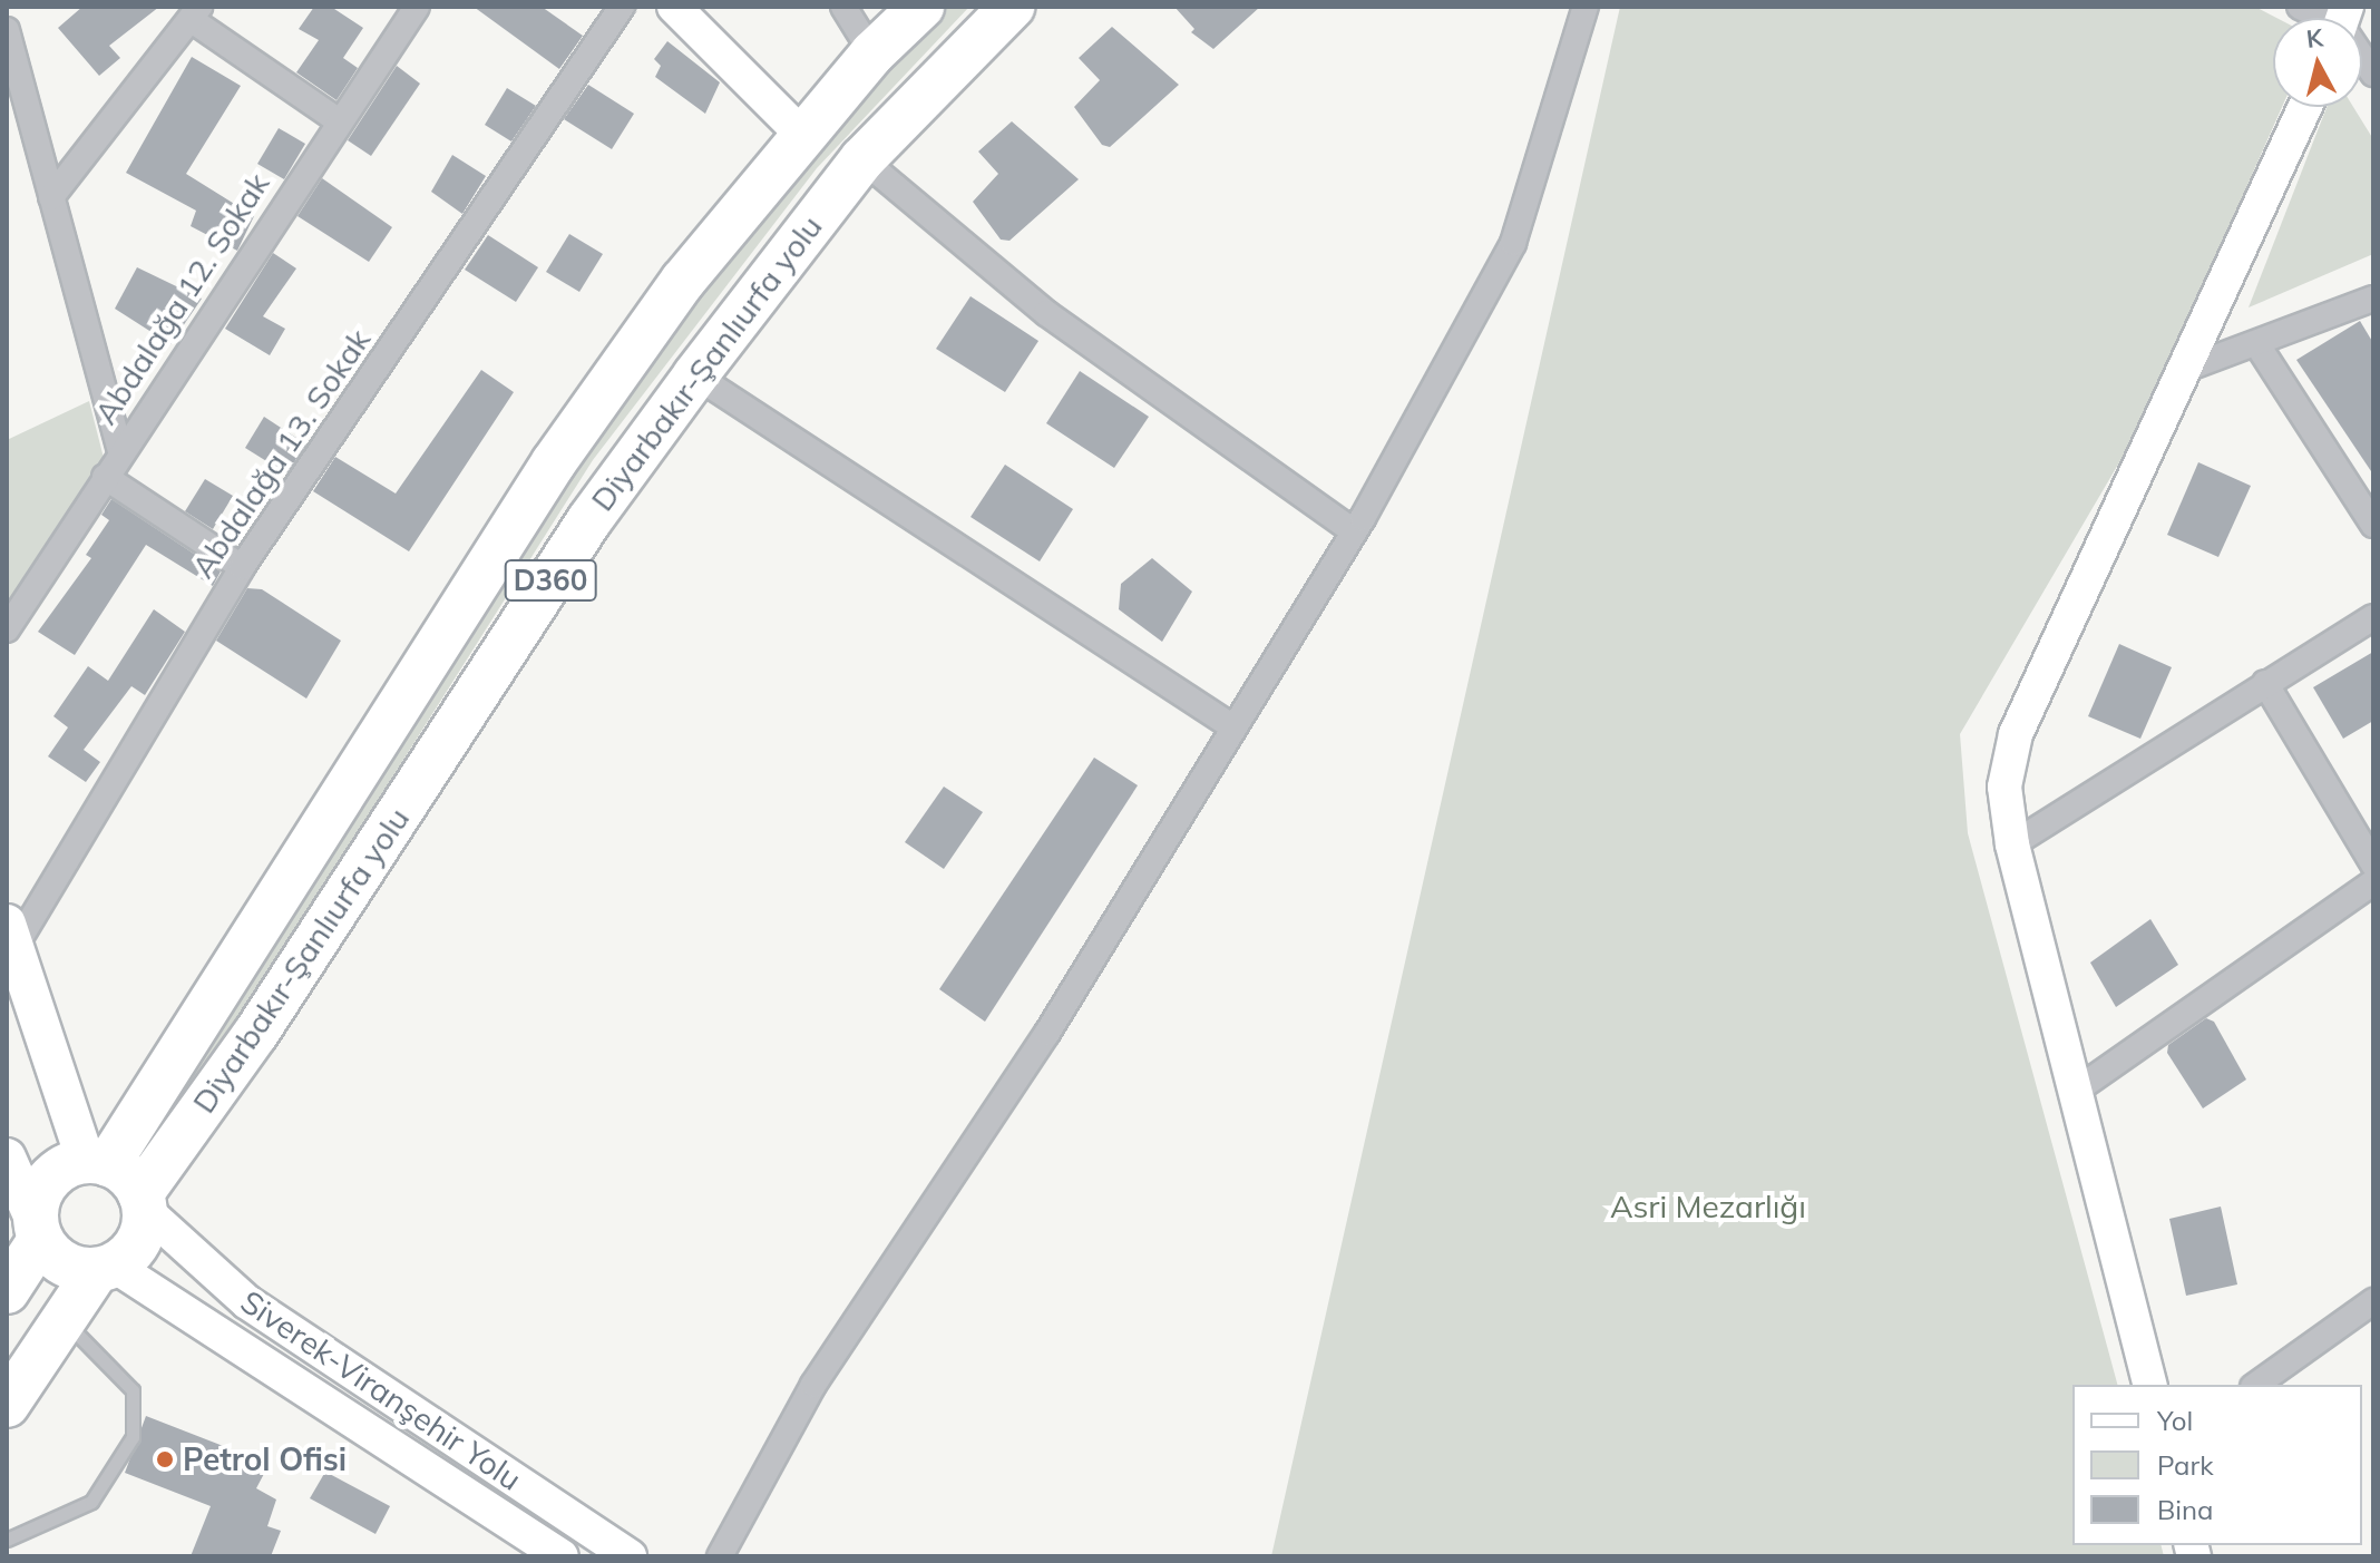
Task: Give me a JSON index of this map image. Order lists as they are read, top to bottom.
{
  "streets": {
    "highway": ["Diyarbakır-Şanlıurfa yolu", "D360"],
    "street": ["Abdalağa 12. Sokak", "Abdalağa 13. Sokak", "Siverek-Viranşehir Yolu"]
  },
  "crossings": [
    ["Diyarbakır-Şanlıurfa yolu", "Siverek-Viranşehir Yolu"]
  ],
  "parks": ["Asri Mezarlığı"],
  "places": ["Petrol Ofisi"],
  "legend": ["Yol", "Park", "Bina"],
  "north": "top"
}
